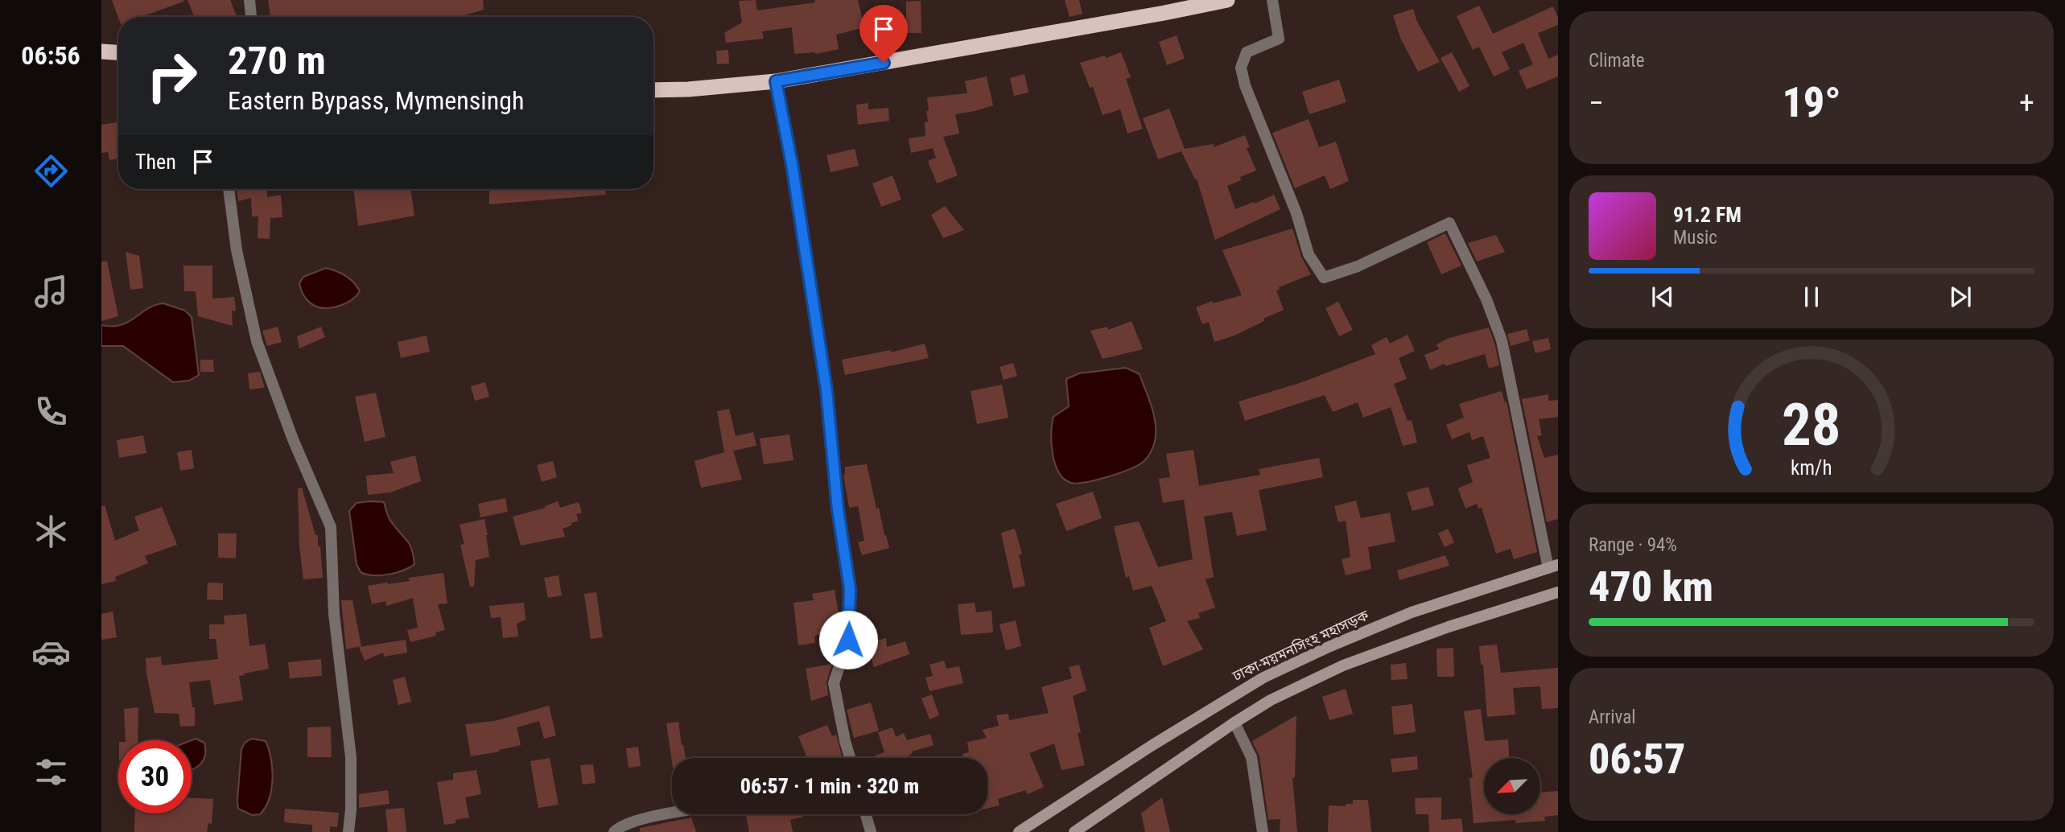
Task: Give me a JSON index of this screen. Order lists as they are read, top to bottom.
{
  "streets": {
    "main road": ["ঢাকা-ময়মনসিংহ মহাসড়ক"]
  },
  "north": "bottom left",
  "page": {
    "tabs": "06:56",
    "tile": [
      "Climate",
      ["Range · 94%", "470 km"],
      ["Arrival", "06:57"]
    ],
    "turn": ["270 m", "Eastern Bypass, Mymensingh"],
    "heat": ["−", "19°", "+"],
    "then": "Then",
    "song": ["91.2 FM", "Music"],
    "limit": "30",
    "trip": "06:57 · 1 min · 320 m",
    "gauge": ["28", "km/h"]
  }
}
